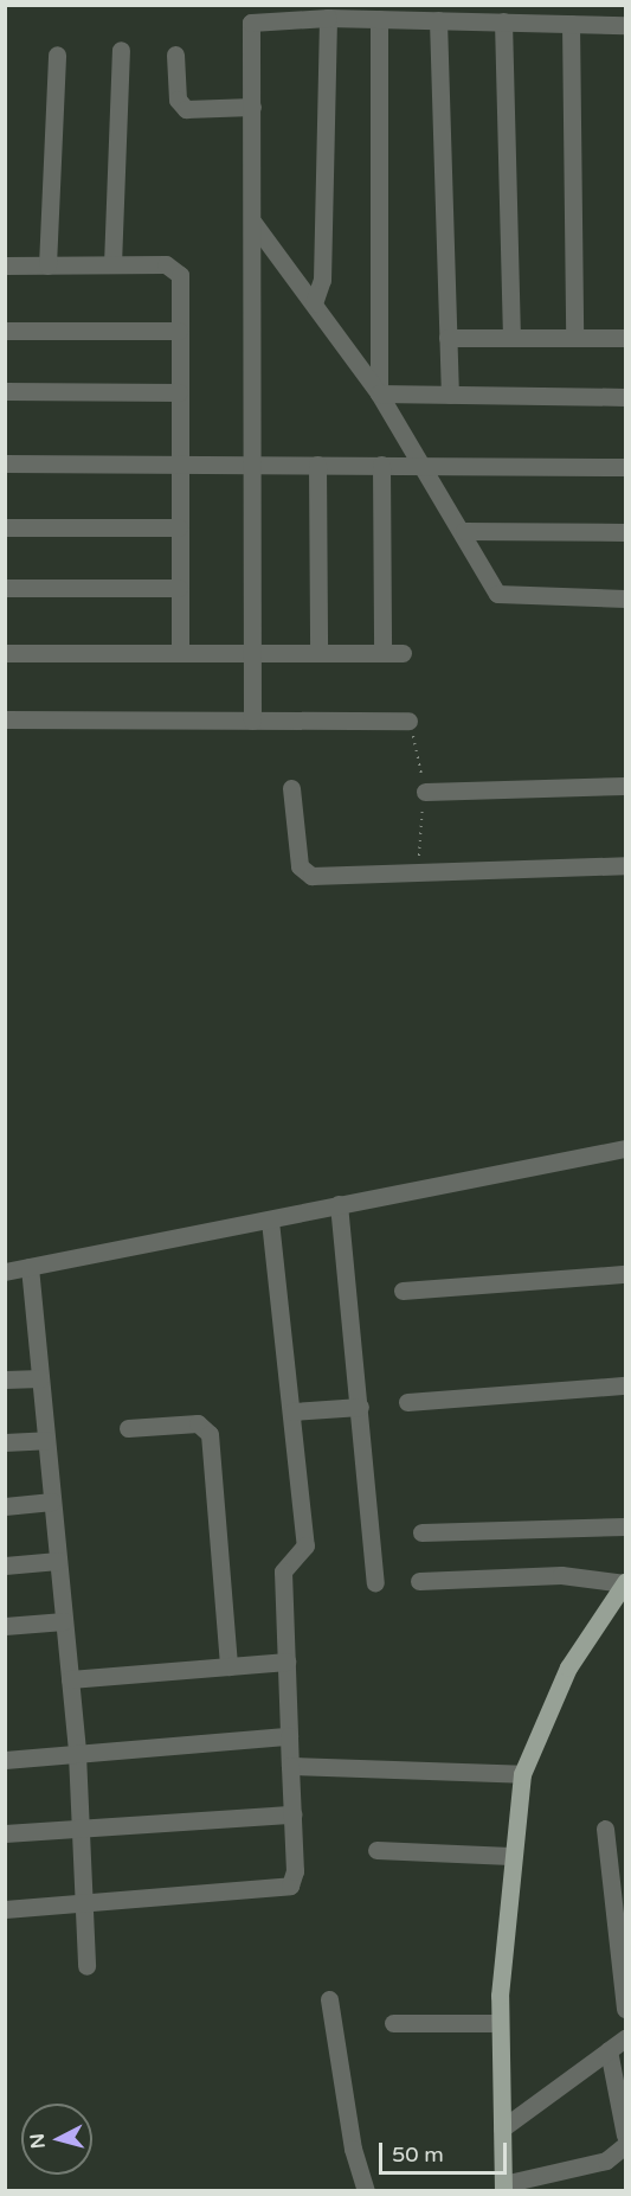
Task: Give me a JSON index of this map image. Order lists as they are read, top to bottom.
{
  "scale_bar": "50 m",
  "north": "left"
}
